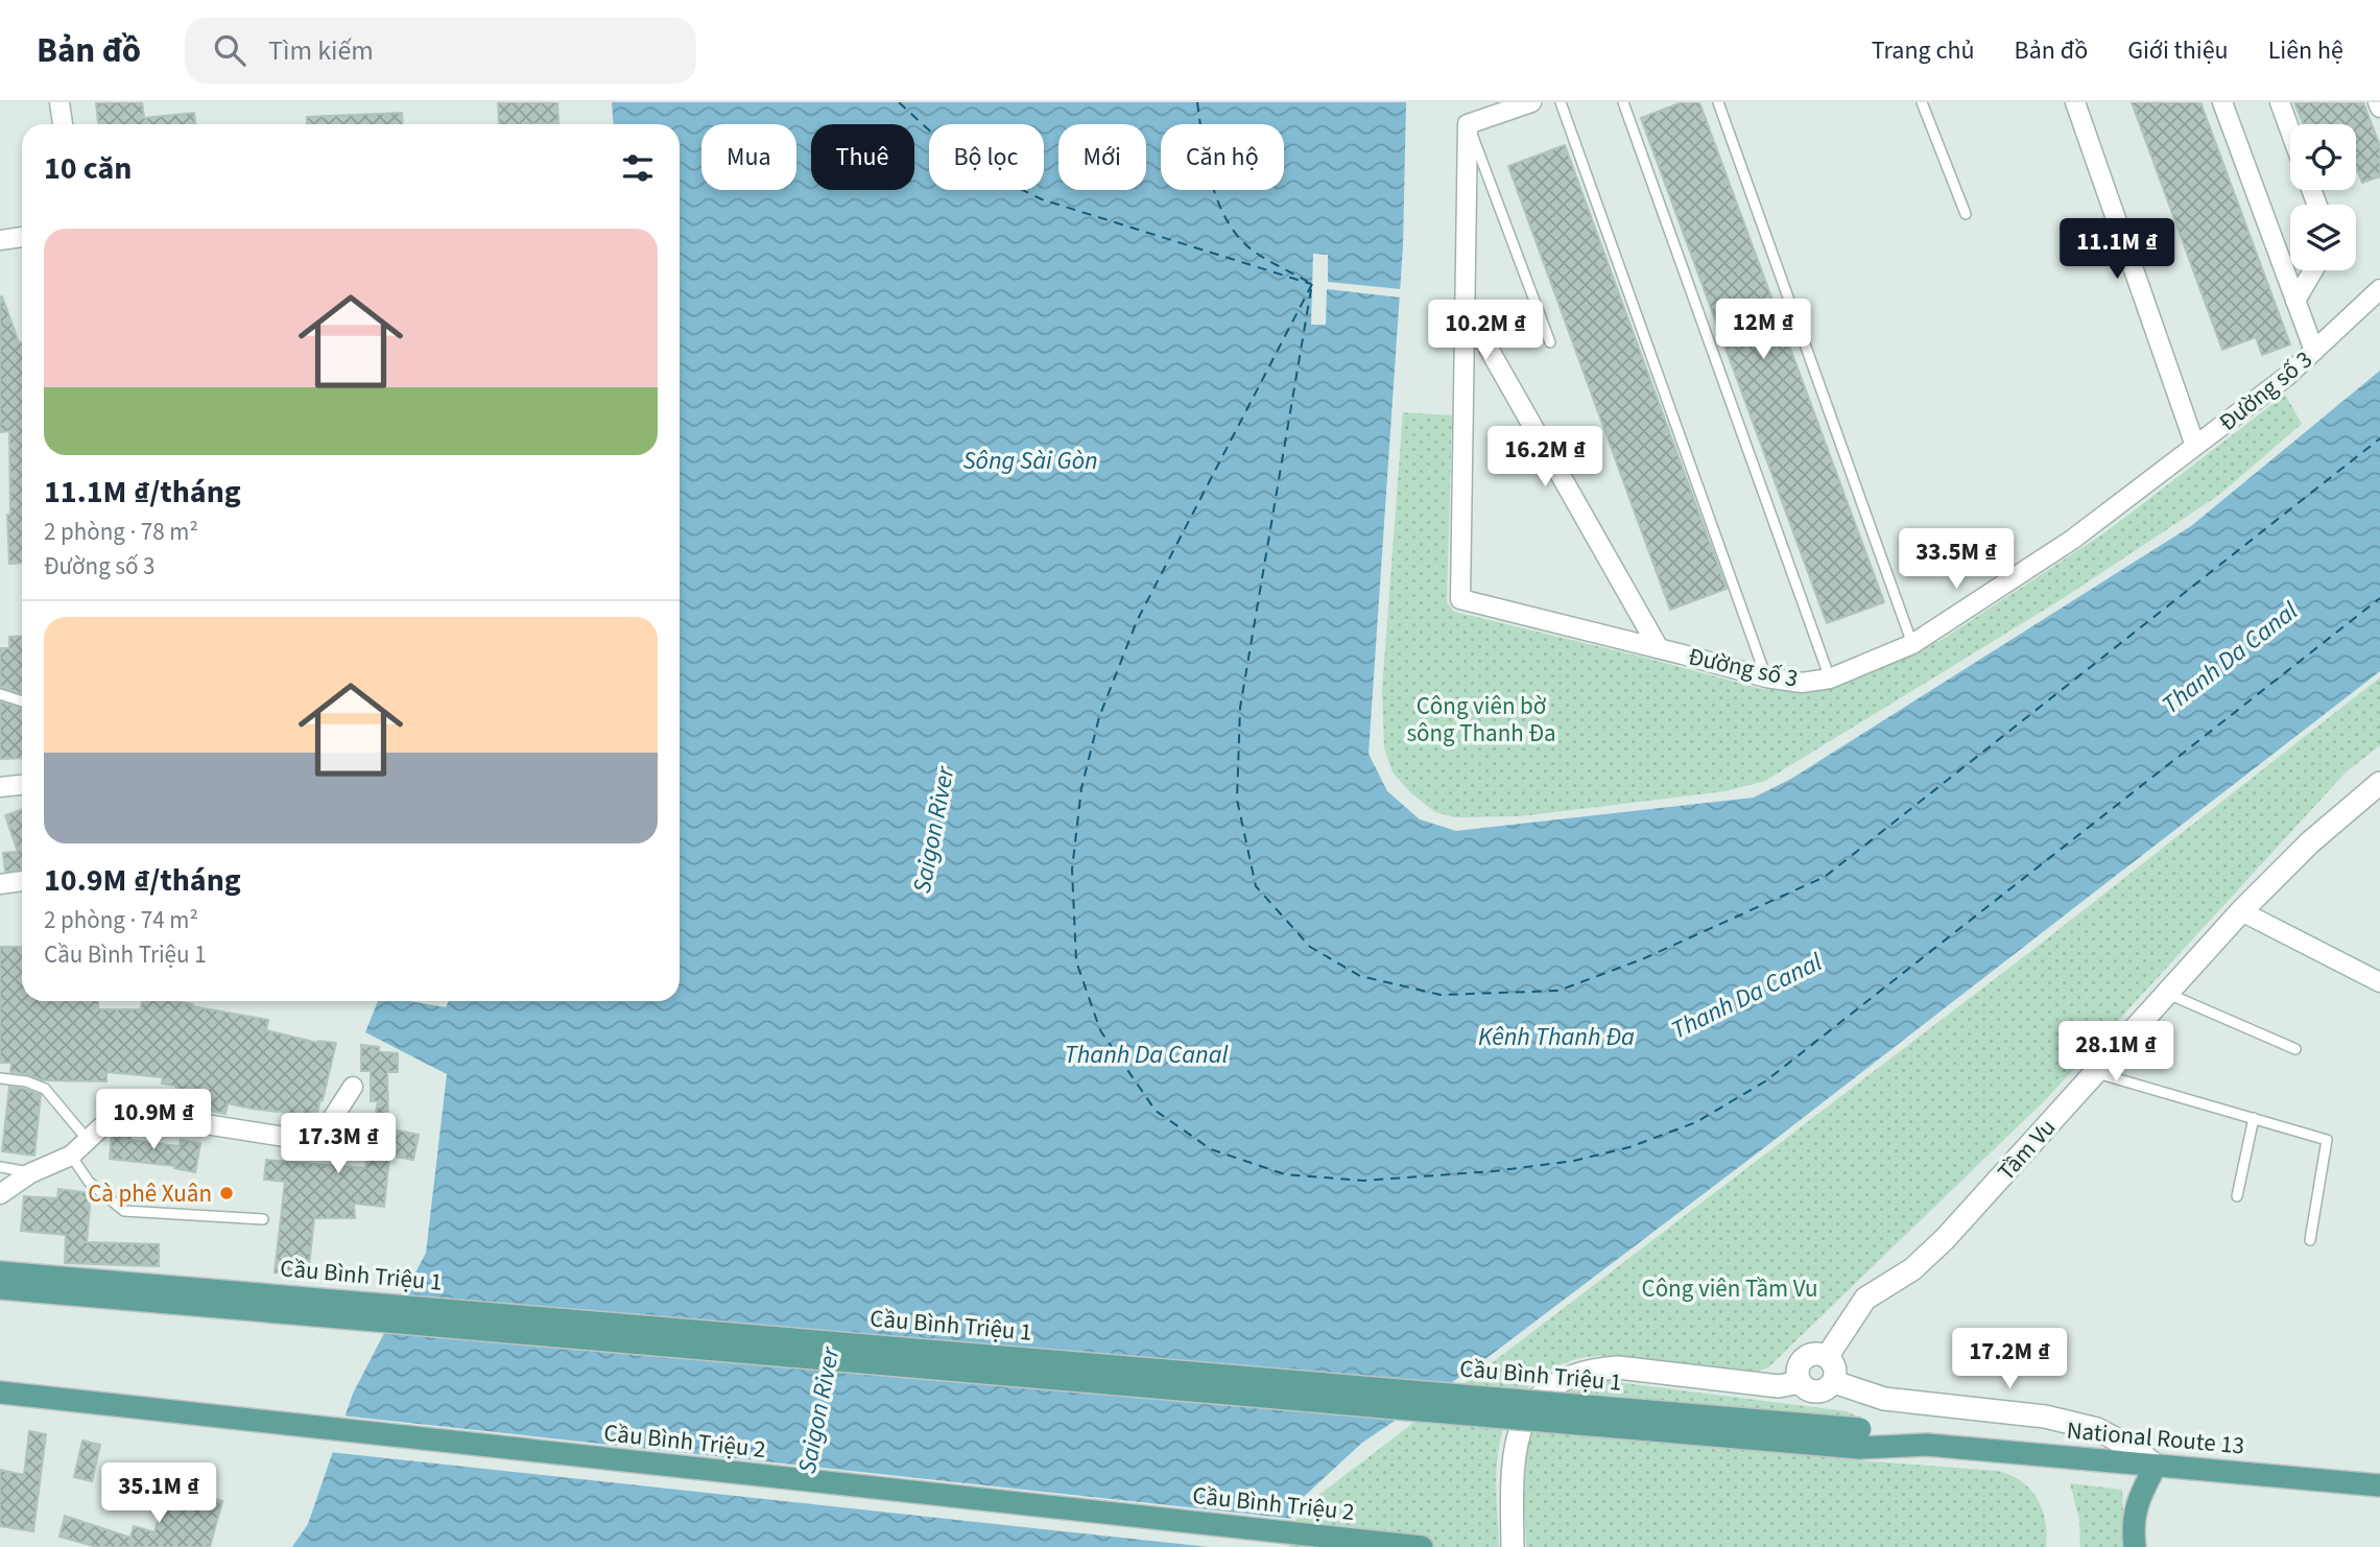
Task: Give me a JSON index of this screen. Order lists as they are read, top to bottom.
{
  "streets": {
    "main road": ["Cầu Bình Triệu 1", "National Route 13", "Cầu Bình Triệu 2"],
    "street": ["Đường số 3", "Tầm Vu"]
  },
  "crossings": [
    ["Cầu Bình Triệu 1", "National Route 13"]
  ],
  "water": [
    "Sông Sài Gòn",
    "Thanh Da Canal",
    "Saigon River",
    "Kênh Thanh Đa"
  ],
  "parks": ["Công viên bờ sông Thanh Đa", "Công viên Tầm Vu"],
  "places": ["Cà phê Xuân"],
  "page": {
    "header": "Bản đồ",
    "search": "Tìm kiếm",
    "nav": [
      "Trang chủ",
      "Bản đồ",
      "Giới thiệu",
      "Liên hệ"
    ],
    "chip": [
      "Mua",
      "Thuê",
      "Bộ lọc",
      "Mới",
      "Căn hộ"
    ],
    "heading": "10 căn",
    "list": [
      {
        "name": "11.1M ₫/tháng",
        "note": "2 phòng · 78 m² · Đường số 3"
      },
      {
        "name": "10.9M ₫/tháng",
        "note": "2 phòng · 74 m² · Cầu Bình Triệu 1"
      }
    ],
    "price": [
      "11.1M ₫",
      "12M ₫",
      "10.2M ₫",
      "16.2M ₫",
      "33.5M ₫",
      "28.1M ₫",
      "10.9M ₫",
      "17.3M ₫",
      "17.2M ₫",
      "35.1M ₫"
    ]
  }
}
